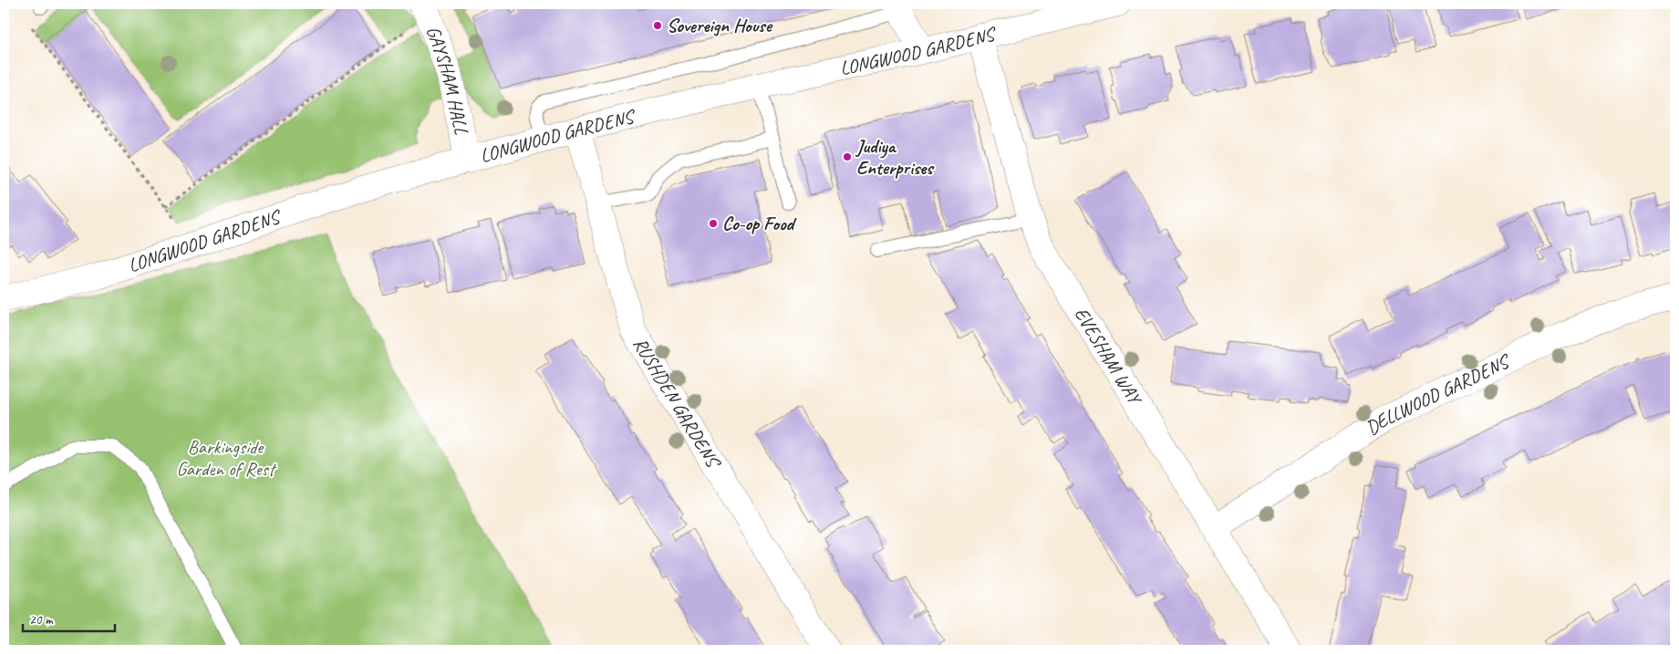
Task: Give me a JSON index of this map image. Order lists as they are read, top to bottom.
{
  "streets": {
    "street": [
      "LONGWOOD GARDENS",
      "GAYSHAM HALL",
      "EVESHAM WAY",
      "DELLWOOD GARDENS",
      "RUSHDEN GARDENS"
    ]
  },
  "crossings": [
    ["LONGWOOD GARDENS", "GAYSHAM HALL"],
    ["LONGWOOD GARDENS", "EVESHAM WAY"],
    ["LONGWOOD GARDENS", "RUSHDEN GARDENS"],
    ["EVESHAM WAY", "DELLWOOD GARDENS"]
  ],
  "parks": ["Barkingside Garden of Rest"],
  "places": ["Sovereign House", "Judiya Enterprises", "Co-op Food"],
  "scale_bar": "20 m"
}
